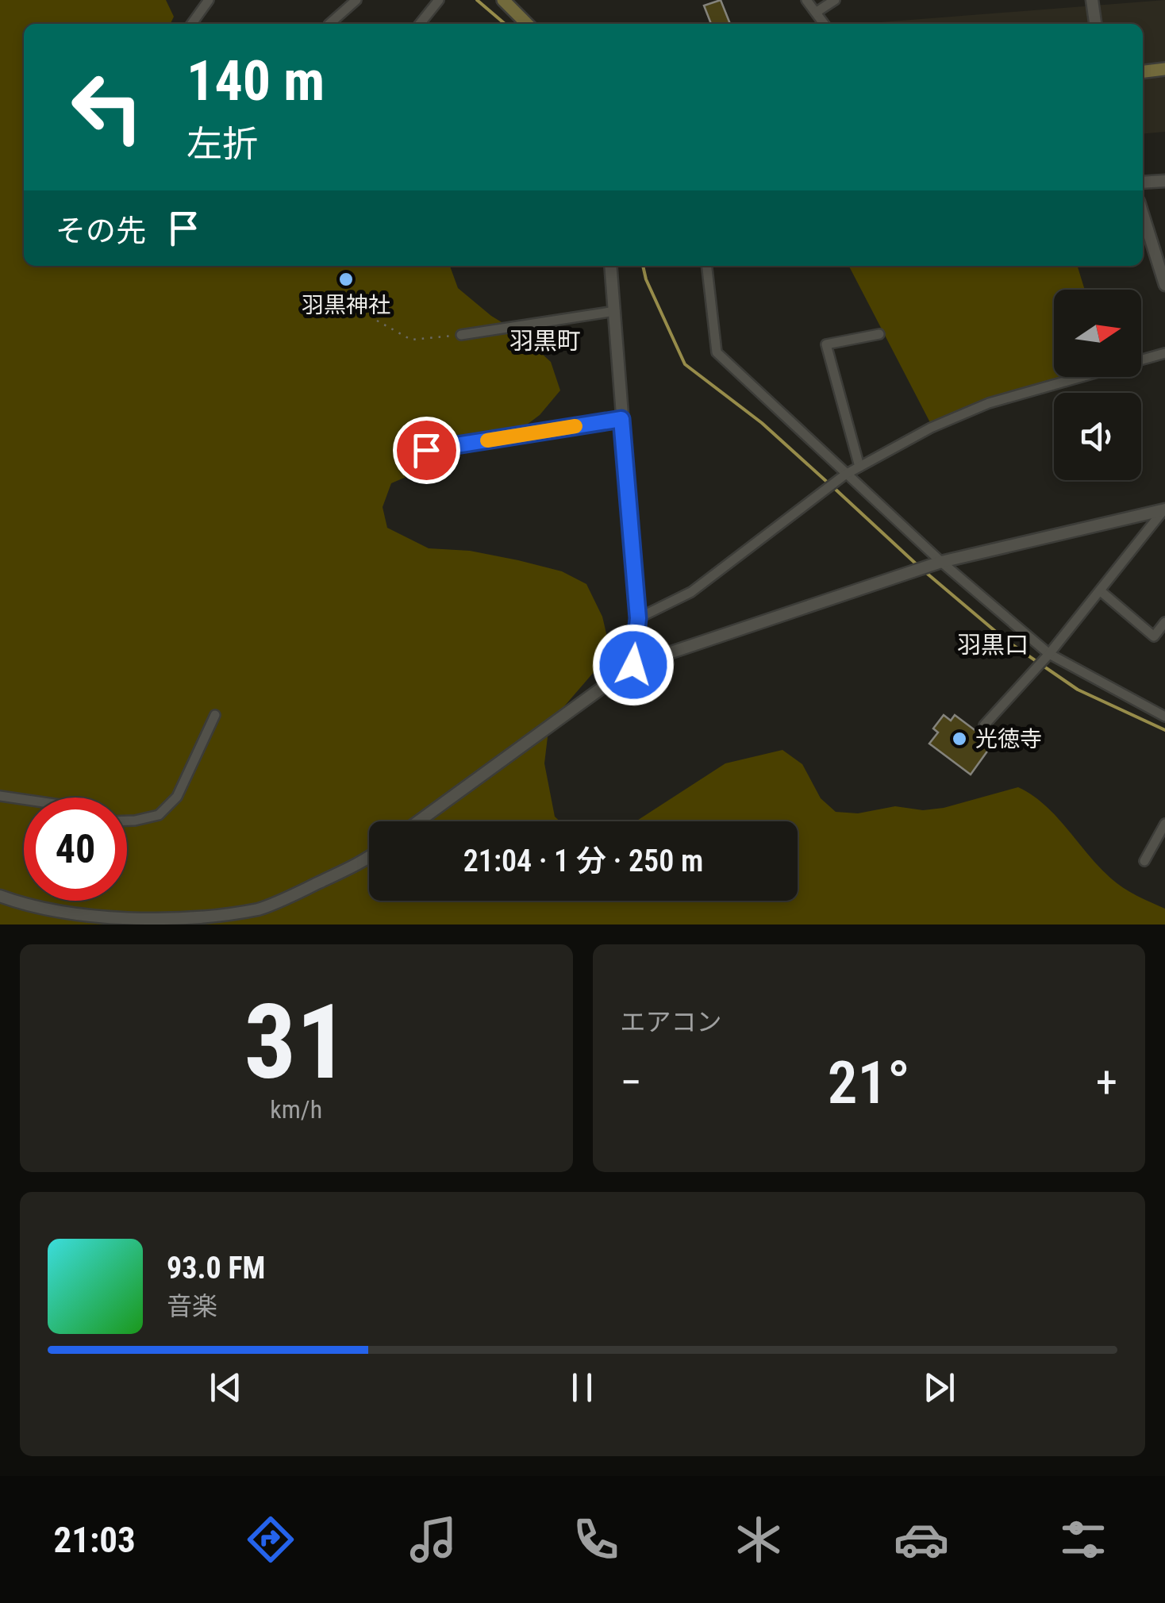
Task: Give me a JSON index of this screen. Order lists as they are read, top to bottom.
{
  "districts": ["羽黒町", "羽黒口"],
  "places": ["羽黒神社", "光徳寺"],
  "north": "right",
  "page": {
    "turn": ["140 m", "左折"],
    "then": "その先",
    "limit": "40",
    "trip": "21:04 · 1 分 · 250 m",
    "tile": [
      ["31", "km/h"],
      "エアコン"
    ],
    "heat": ["−", "21°", "+"],
    "song": ["93.0 FM", "音楽"],
    "tabs": "21:03"
  }
}
